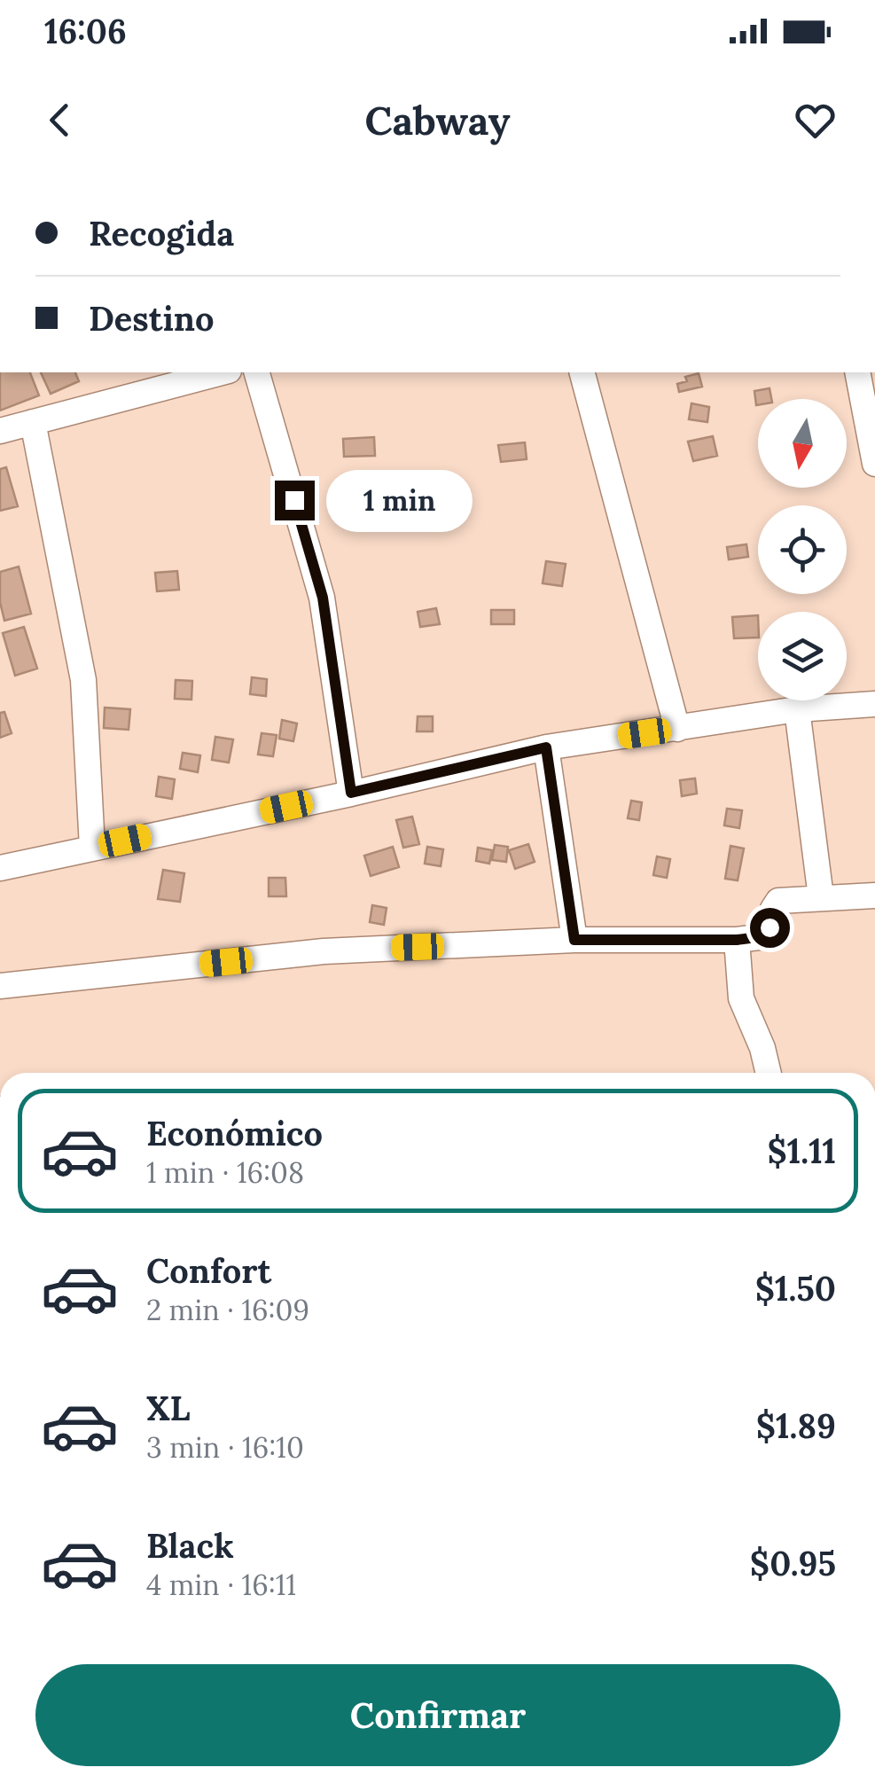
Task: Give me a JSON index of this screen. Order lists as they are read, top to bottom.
{
  "north": "bottom",
  "page": {
    "status": "16:06",
    "header": "Cabway",
    "banner": ["Recogida", "Destino"],
    "bubble": "1 min",
    "list": [
      {
        "name": "Económico",
        "note": "1 min · 16:08",
        "value": "$1.11"
      },
      {
        "name": "Confort",
        "note": "2 min · 16:09",
        "value": "$1.50"
      },
      {
        "name": "XL",
        "note": "3 min · 16:10",
        "value": "$1.89"
      },
      {
        "name": "Black",
        "note": "4 min · 16:11",
        "value": "$0.95"
      }
    ],
    "buttons": "Confirmar"
  }
}
